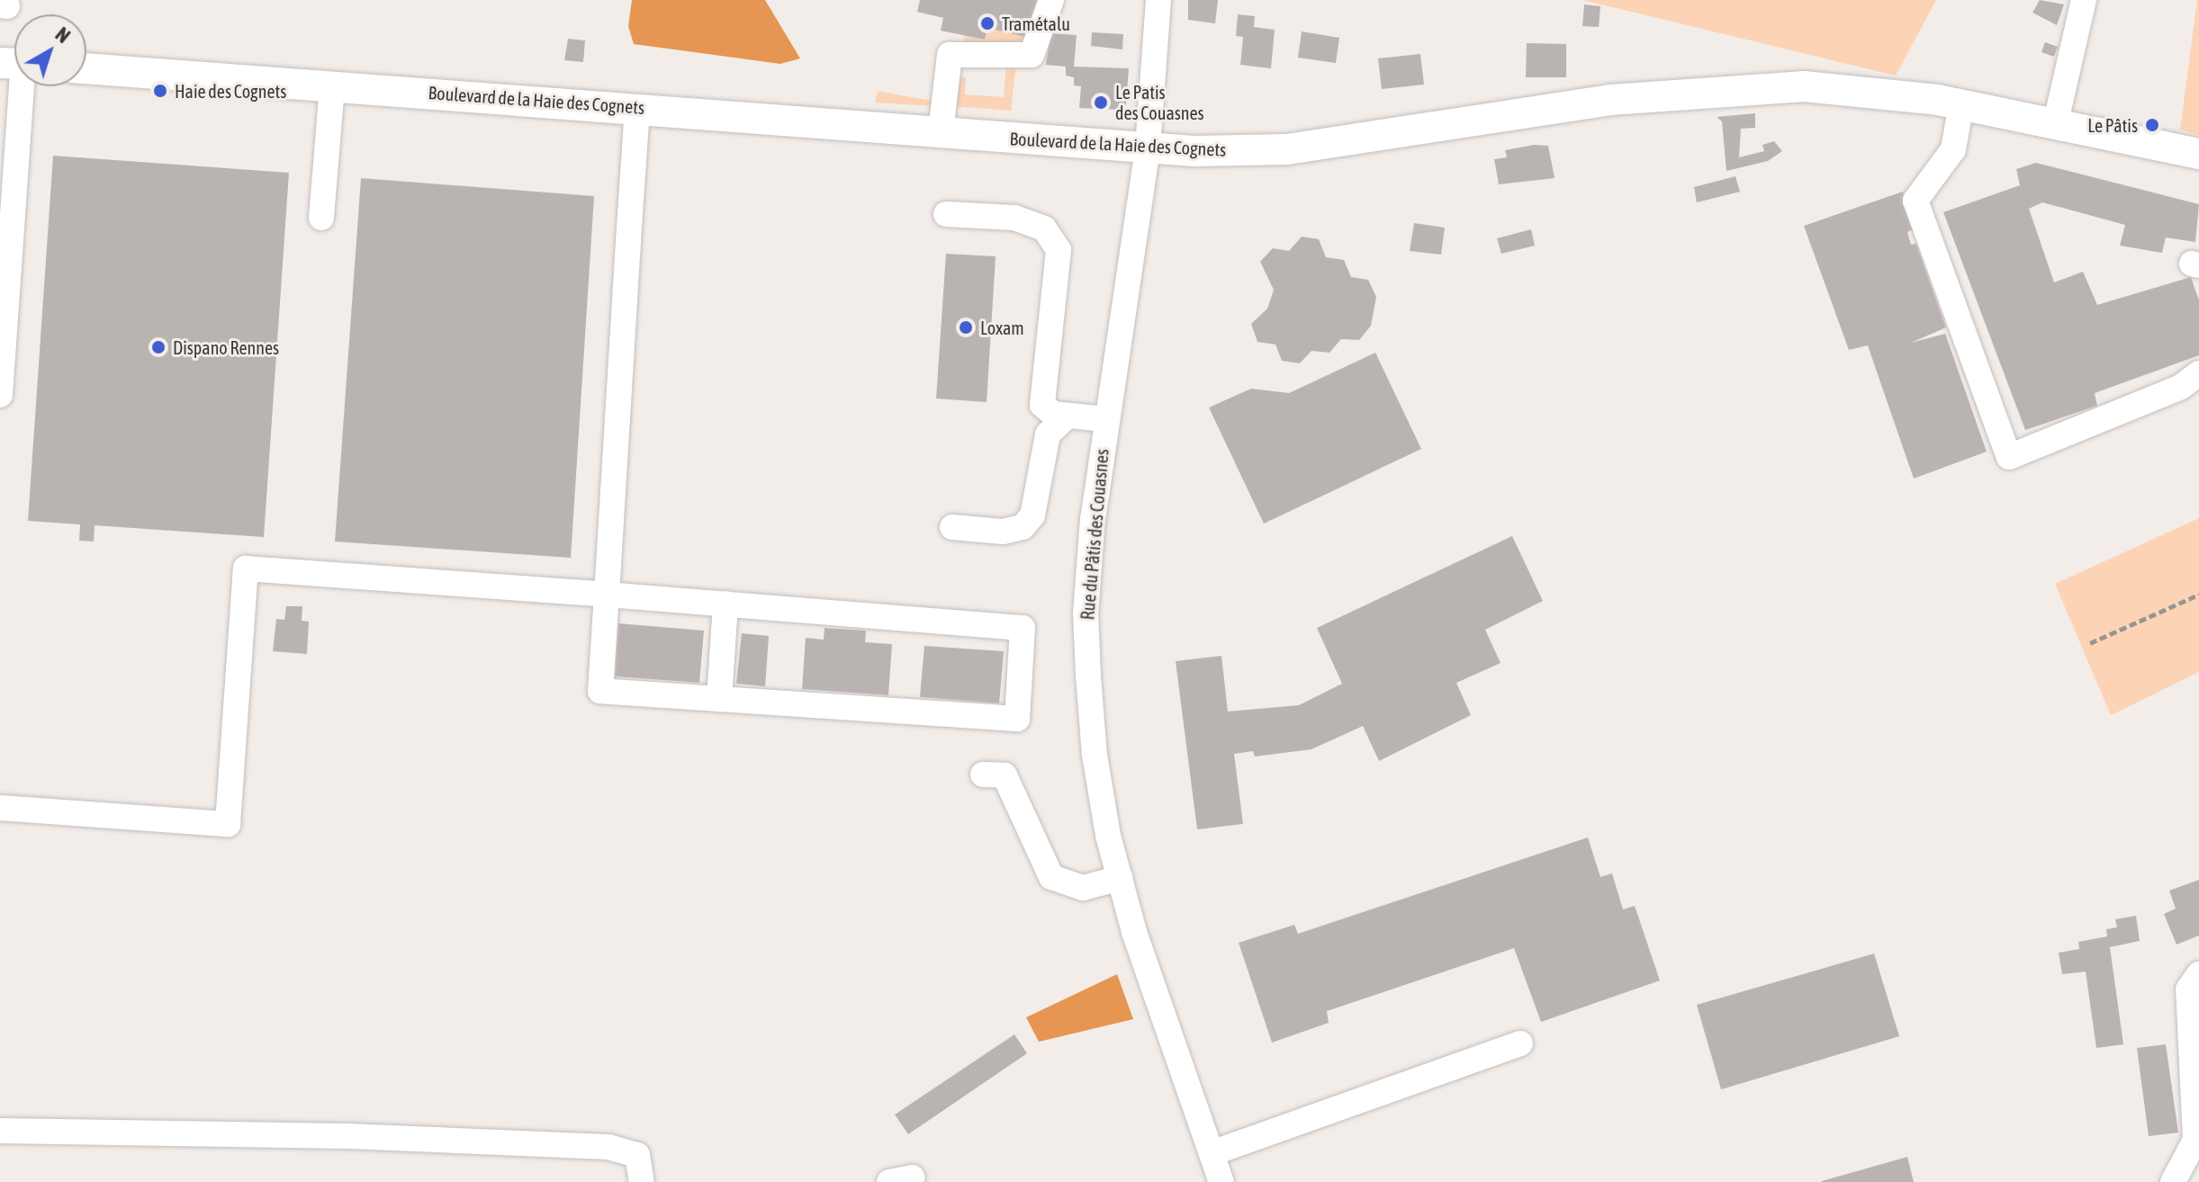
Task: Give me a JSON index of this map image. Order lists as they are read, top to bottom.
{
  "streets": {
    "main road": ["Boulevard de la Haie des Cognets"],
    "street": ["Rue du Pâtis des Couasnes"]
  },
  "crossings": [
    ["Boulevard de la Haie des Cognets", "Rue du Pâtis des Couasnes"]
  ],
  "places": [
    "Tramétalu",
    "Haie des Cognets",
    "Le Patis des Couasnes",
    "Le Pâtis",
    "Loxam",
    "Dispano Rennes"
  ],
  "north": "top right"
}
